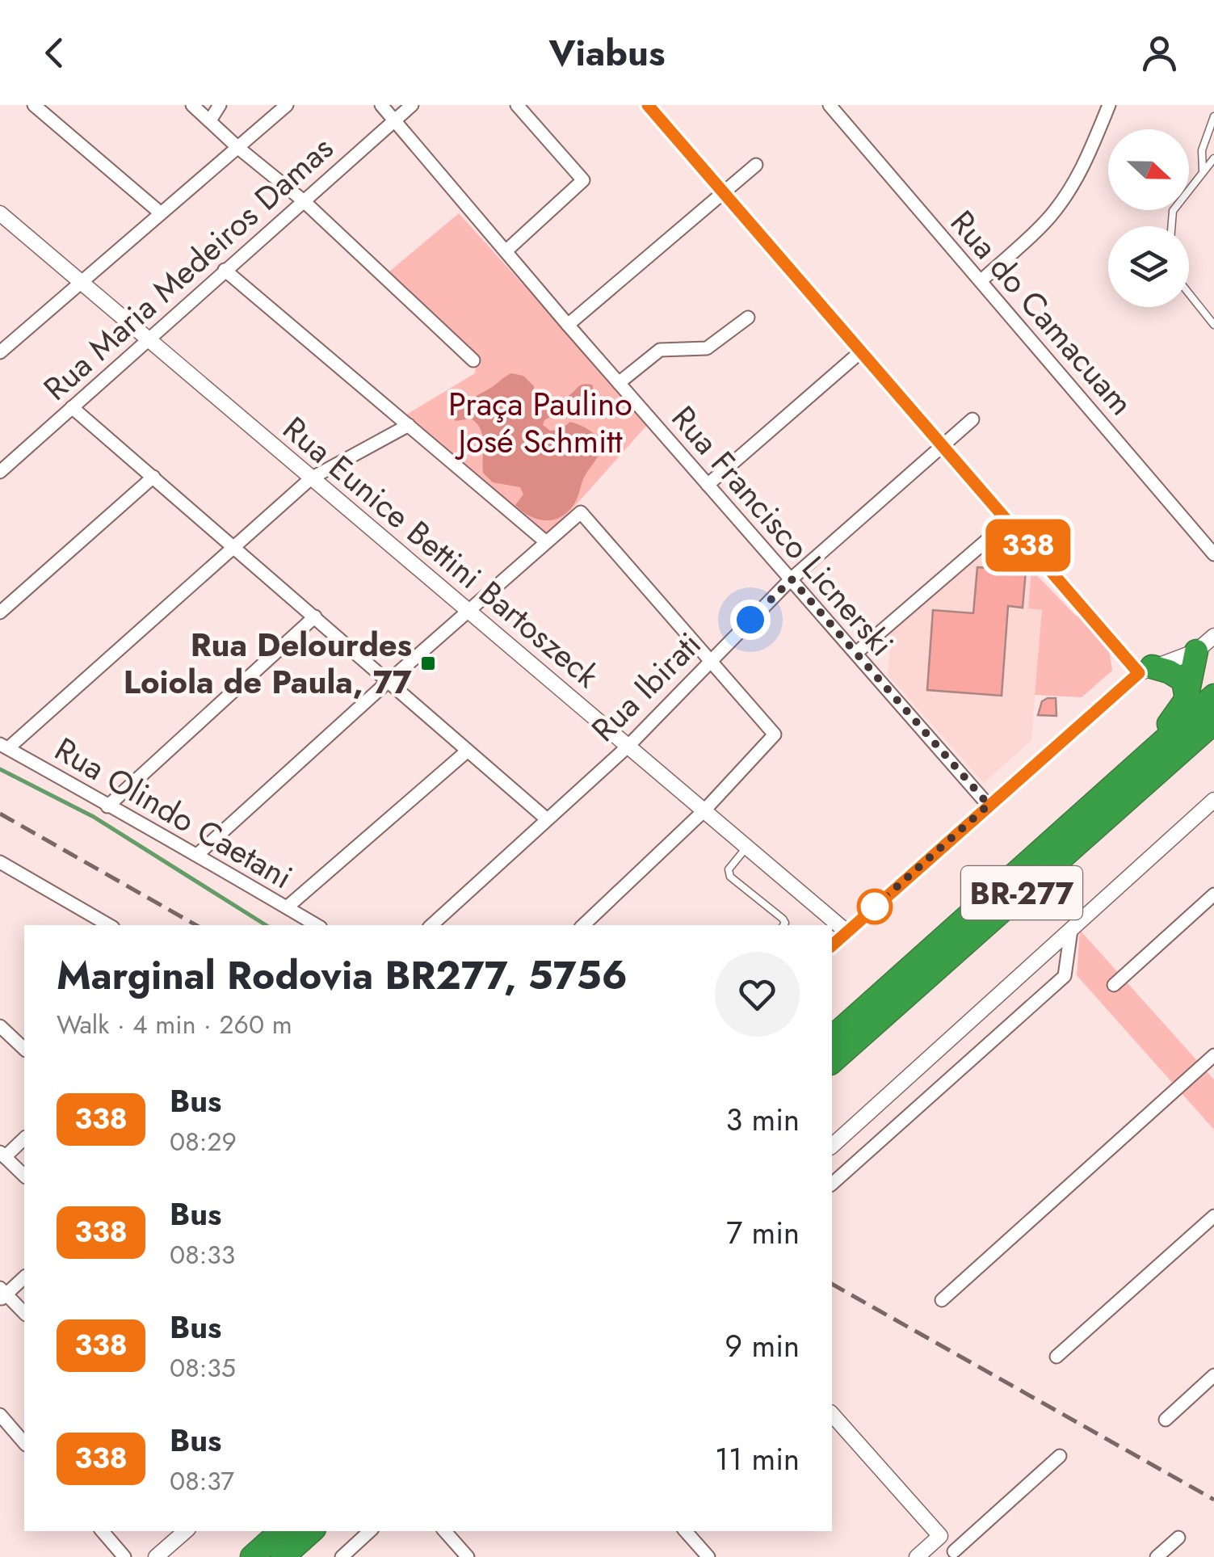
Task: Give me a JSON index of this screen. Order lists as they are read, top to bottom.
{
  "streets": {
    "highway": ["BR-277"],
    "street": [
      "Rua Maria Medeiros Damas",
      "Rua do Camacuam",
      "Rua Francisco Licnerski",
      "Rua Eunice Bettini Bartoszeck",
      "Rua Ibirati",
      "Rua Olindo Caetani"
    ]
  },
  "crossings": [
    ["Rua Maria Medeiros Damas", "Rua Francisco Licnerski"],
    ["Rua Maria Medeiros Damas", "Rua Eunice Bettini Bartoszeck"],
    ["Rua Francisco Licnerski", "Rua Ibirati"],
    ["Rua Eunice Bettini Bartoszeck", "Rua Ibirati"]
  ],
  "parks": ["Praça Paulino José Schmitt"],
  "places": {
    "transit": ["Rua Delourdes Loiola de Paula, 77"]
  },
  "lines": ["bus line 338"],
  "north": "right",
  "page": {
    "header": "Viabus",
    "on_map": "338",
    "heading": ["Marginal Rodovia BR277, 5756", "Walk · 4 min · 260 m"],
    "list": [
      {
        "mark": "338",
        "name": "Bus",
        "note": "08:29",
        "value": "3 min"
      },
      {
        "mark": "338",
        "name": "Bus",
        "note": "08:33",
        "value": "7 min"
      },
      {
        "mark": "338",
        "name": "Bus",
        "note": "08:35",
        "value": "9 min"
      },
      {
        "mark": "338",
        "name": "Bus",
        "note": "08:37",
        "value": "11 min"
      }
    ]
  }
}
